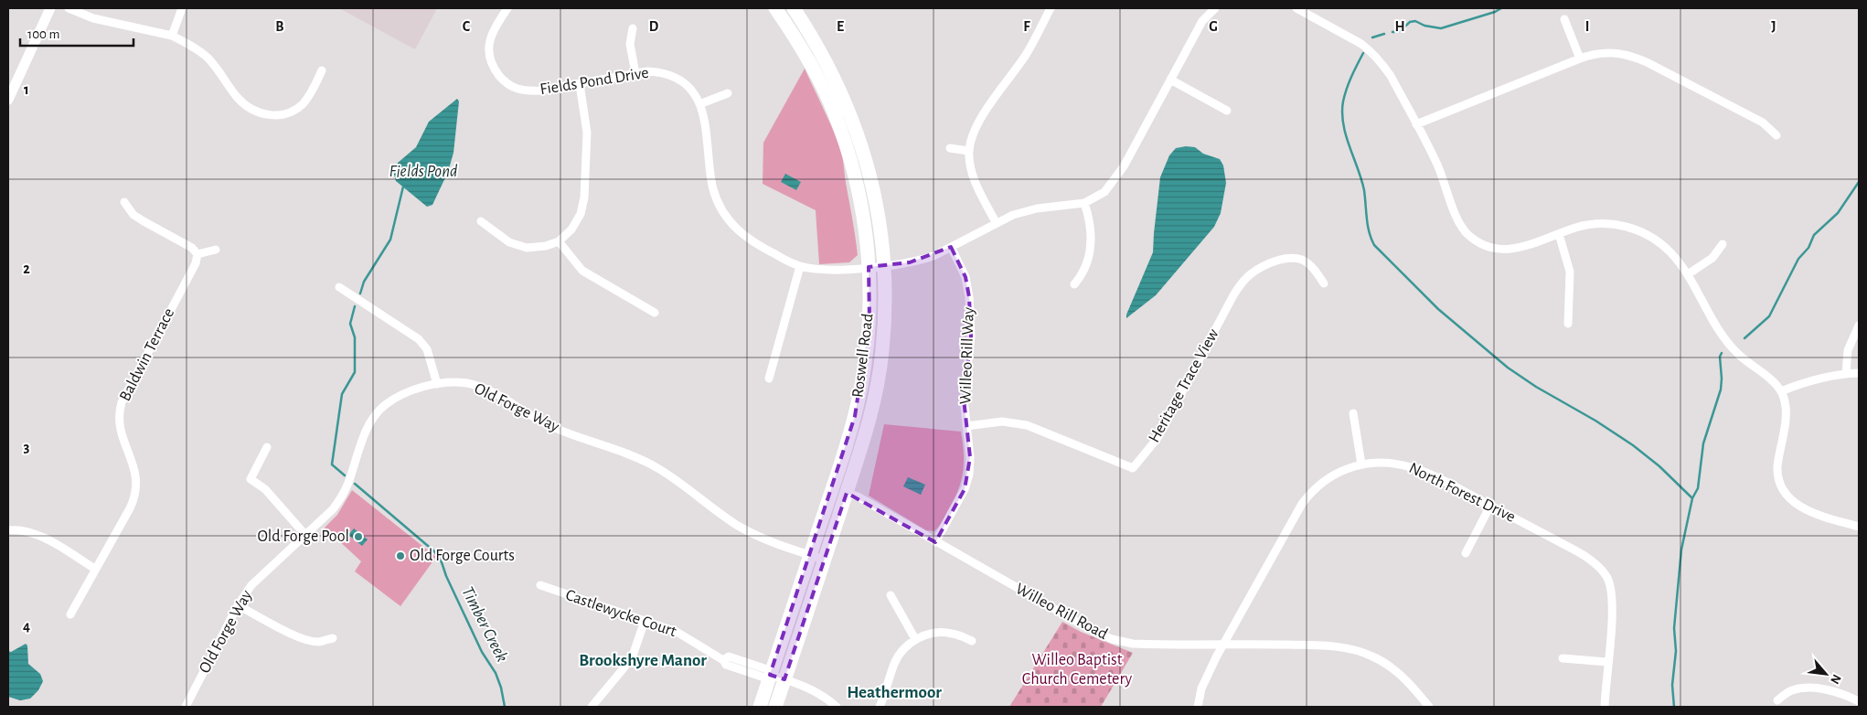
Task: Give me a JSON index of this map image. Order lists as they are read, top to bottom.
{
  "streets": {
    "highway": ["Roswell Road"],
    "street": [
      "Fields Pond Drive",
      "Baldwin Terrace",
      "Willeo Rill Way",
      "Heritage Trace View",
      "Old Forge Way",
      "North Forest Drive",
      "Willeo Rill Road",
      "Castlewycke Court"
    ]
  },
  "crossings": [
    ["Fields Pond Drive", "Roswell Road"],
    ["Fields Pond Drive", "Willeo Rill Way"],
    ["Roswell Road", "Old Forge Way"],
    ["Roswell Road", "Willeo Rill Road"],
    ["Roswell Road", "Castlewycke Court"],
    ["Willeo Rill Way", "Heritage Trace View"],
    ["Willeo Rill Way", "Willeo Rill Road"],
    ["North Forest Drive", "Willeo Rill Road"]
  ],
  "districts": ["Brookshyre Manor", "Heathermoor"],
  "water": ["Fields Pond", "Timber Creek"],
  "parks": ["Willeo Baptist Church Cemetery"],
  "places": ["Old Forge Pool", "Old Forge Courts"],
  "scale_bar": "100 m",
  "north": "bottom right",
  "grid": {
    "columns": [
      "B",
      "C",
      "D",
      "E",
      "F",
      "G",
      "H",
      "I",
      "J"
    ],
    "rows": [
      "1",
      "2",
      "3",
      "4"
    ]
  }
}
